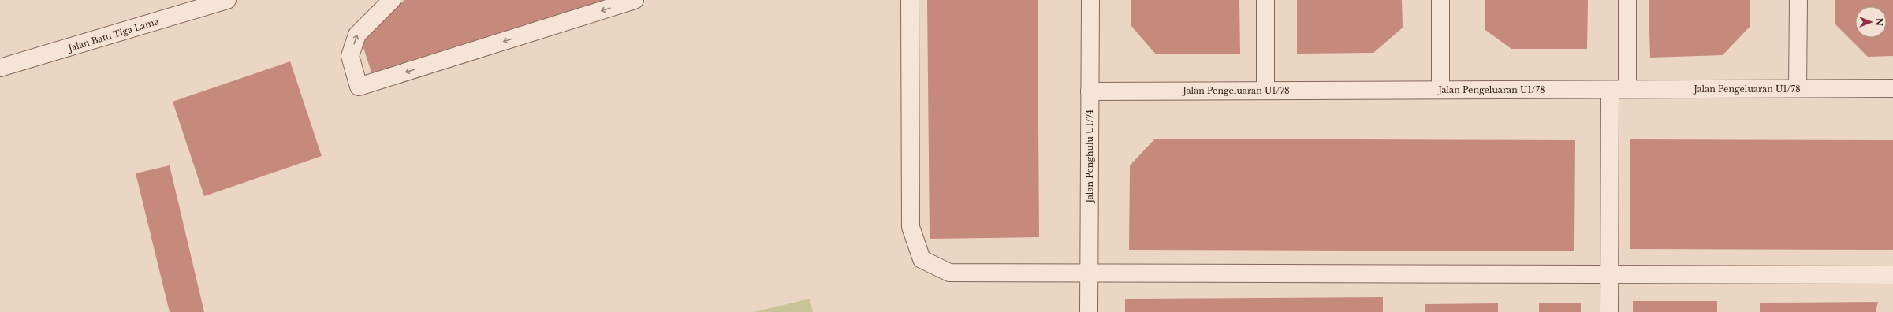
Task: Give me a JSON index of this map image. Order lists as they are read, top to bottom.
{
  "streets": {
    "street": ["Jalan Batu Tiga Lama", "Jalan Pengeluaran U1/78", "Jalan Penghulu U1/74"]
  },
  "crossings": [
    ["Jalan Pengeluaran U1/78", "Jalan Penghulu U1/74"]
  ],
  "north": "right"
}
